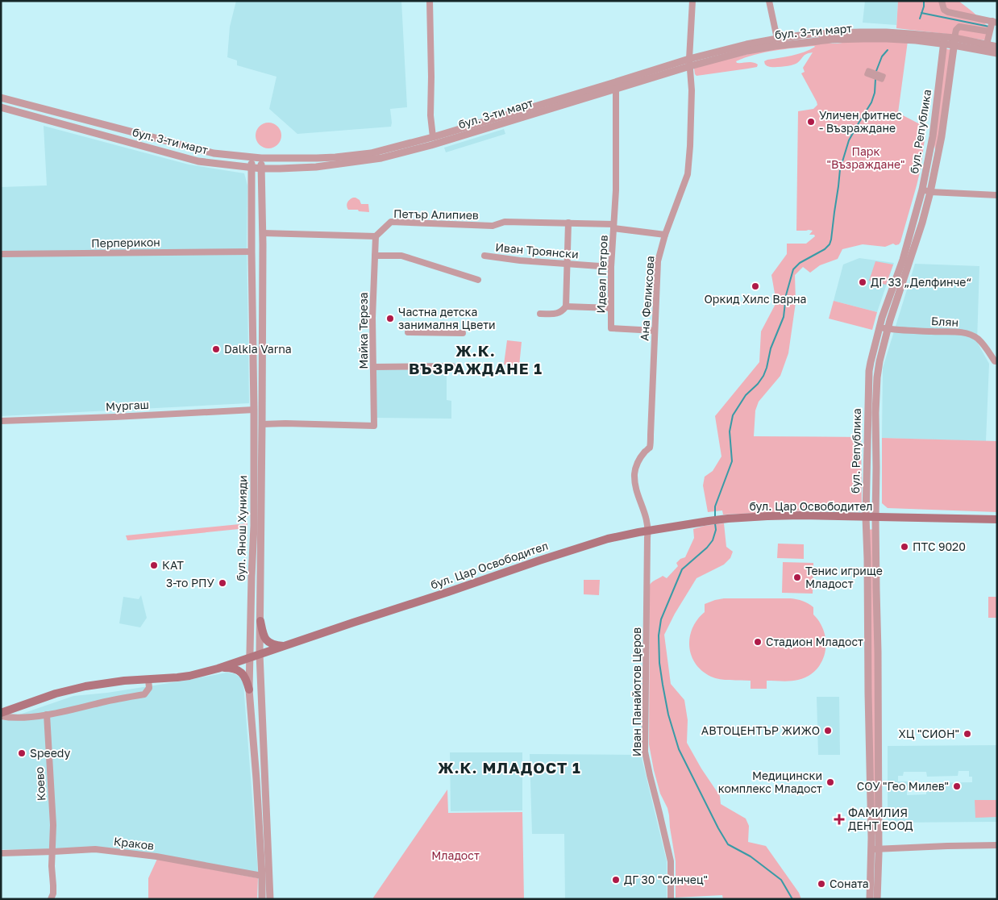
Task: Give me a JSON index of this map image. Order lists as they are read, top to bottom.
{
  "streets": {
    "main road": ["бул. Цар Освободител"],
    "street": [
      "бул. 3-ти март",
      "бул. Република",
      "Петър Алипиев",
      "Перперикон",
      "Иван Троянски",
      "Идеал Петров",
      "Ана Феликсова",
      "Блян",
      "Майка Тереза",
      "Мургаш",
      "бул. Янош Хунияди",
      "Иван Панайотов Церов",
      "Коево",
      "Краков"
    ]
  },
  "crossings": [
    ["бул. 3-ти март", "бул. Република"],
    ["бул. 3-ти март", "Идеал Петров"],
    ["бул. 3-ти март", "Ана Феликсова"],
    ["бул. 3-ти март", "бул. Янош Хунияди"],
    ["бул. Република", "Блян"],
    ["бул. Република", "бул. Цар Освободител"],
    ["Петър Алипиев", "Идеал Петров"],
    ["Петър Алипиев", "Ана Феликсова"],
    ["Петър Алипиев", "Майка Тереза"],
    ["Перперикон", "бул. Янош Хунияди"],
    ["Иван Троянски", "Идеал Петров"],
    ["Идеал Петров", "Ана Феликсова"],
    ["Ана Феликсова", "бул. Цар Освободител"],
    ["Ана Феликсова", "Иван Панайотов Церов"],
    ["Майка Тереза", "бул. Янош Хунияди"],
    ["Мургаш", "бул. Янош Хунияди"],
    ["бул. Цар Освободител", "бул. Янош Хунияди"],
    ["бул. Цар Освободител", "Иван Панайотов Церов"],
    ["бул. Янош Хунияди", "Краков"],
    ["Коево", "Краков"]
  ],
  "districts": ["Ж.К. ВЪЗРАЖДАНЕ 1", "Ж.К. МЛАДОСТ 1"],
  "parks": ["Парк \"Възраждане\"", "Младост"],
  "places": {
    "other": [
      "Уличен фитнес - Възраждане",
      "ДГ 33 „Делфинче“",
      "Оркид Хилс Варна",
      "Частна детска занималня Цвети",
      "Dalkia Varna",
      "ПТС 9020",
      "КАТ",
      "Тенис игрище Младост",
      "3-то РПУ",
      "Стадион Младост",
      "АВТОЦЕНТЪР ЖИЖО",
      "ХЦ \"СИОН\"",
      "Speedy",
      "Медицински комплекс Младост",
      "СОУ \"Гео Милев\"",
      "ДГ 30 \"Синчец\"",
      "Соната"
    ],
    "health": ["ФАМИЛИЯ ДЕНТ ЕООД"]
  }
}
